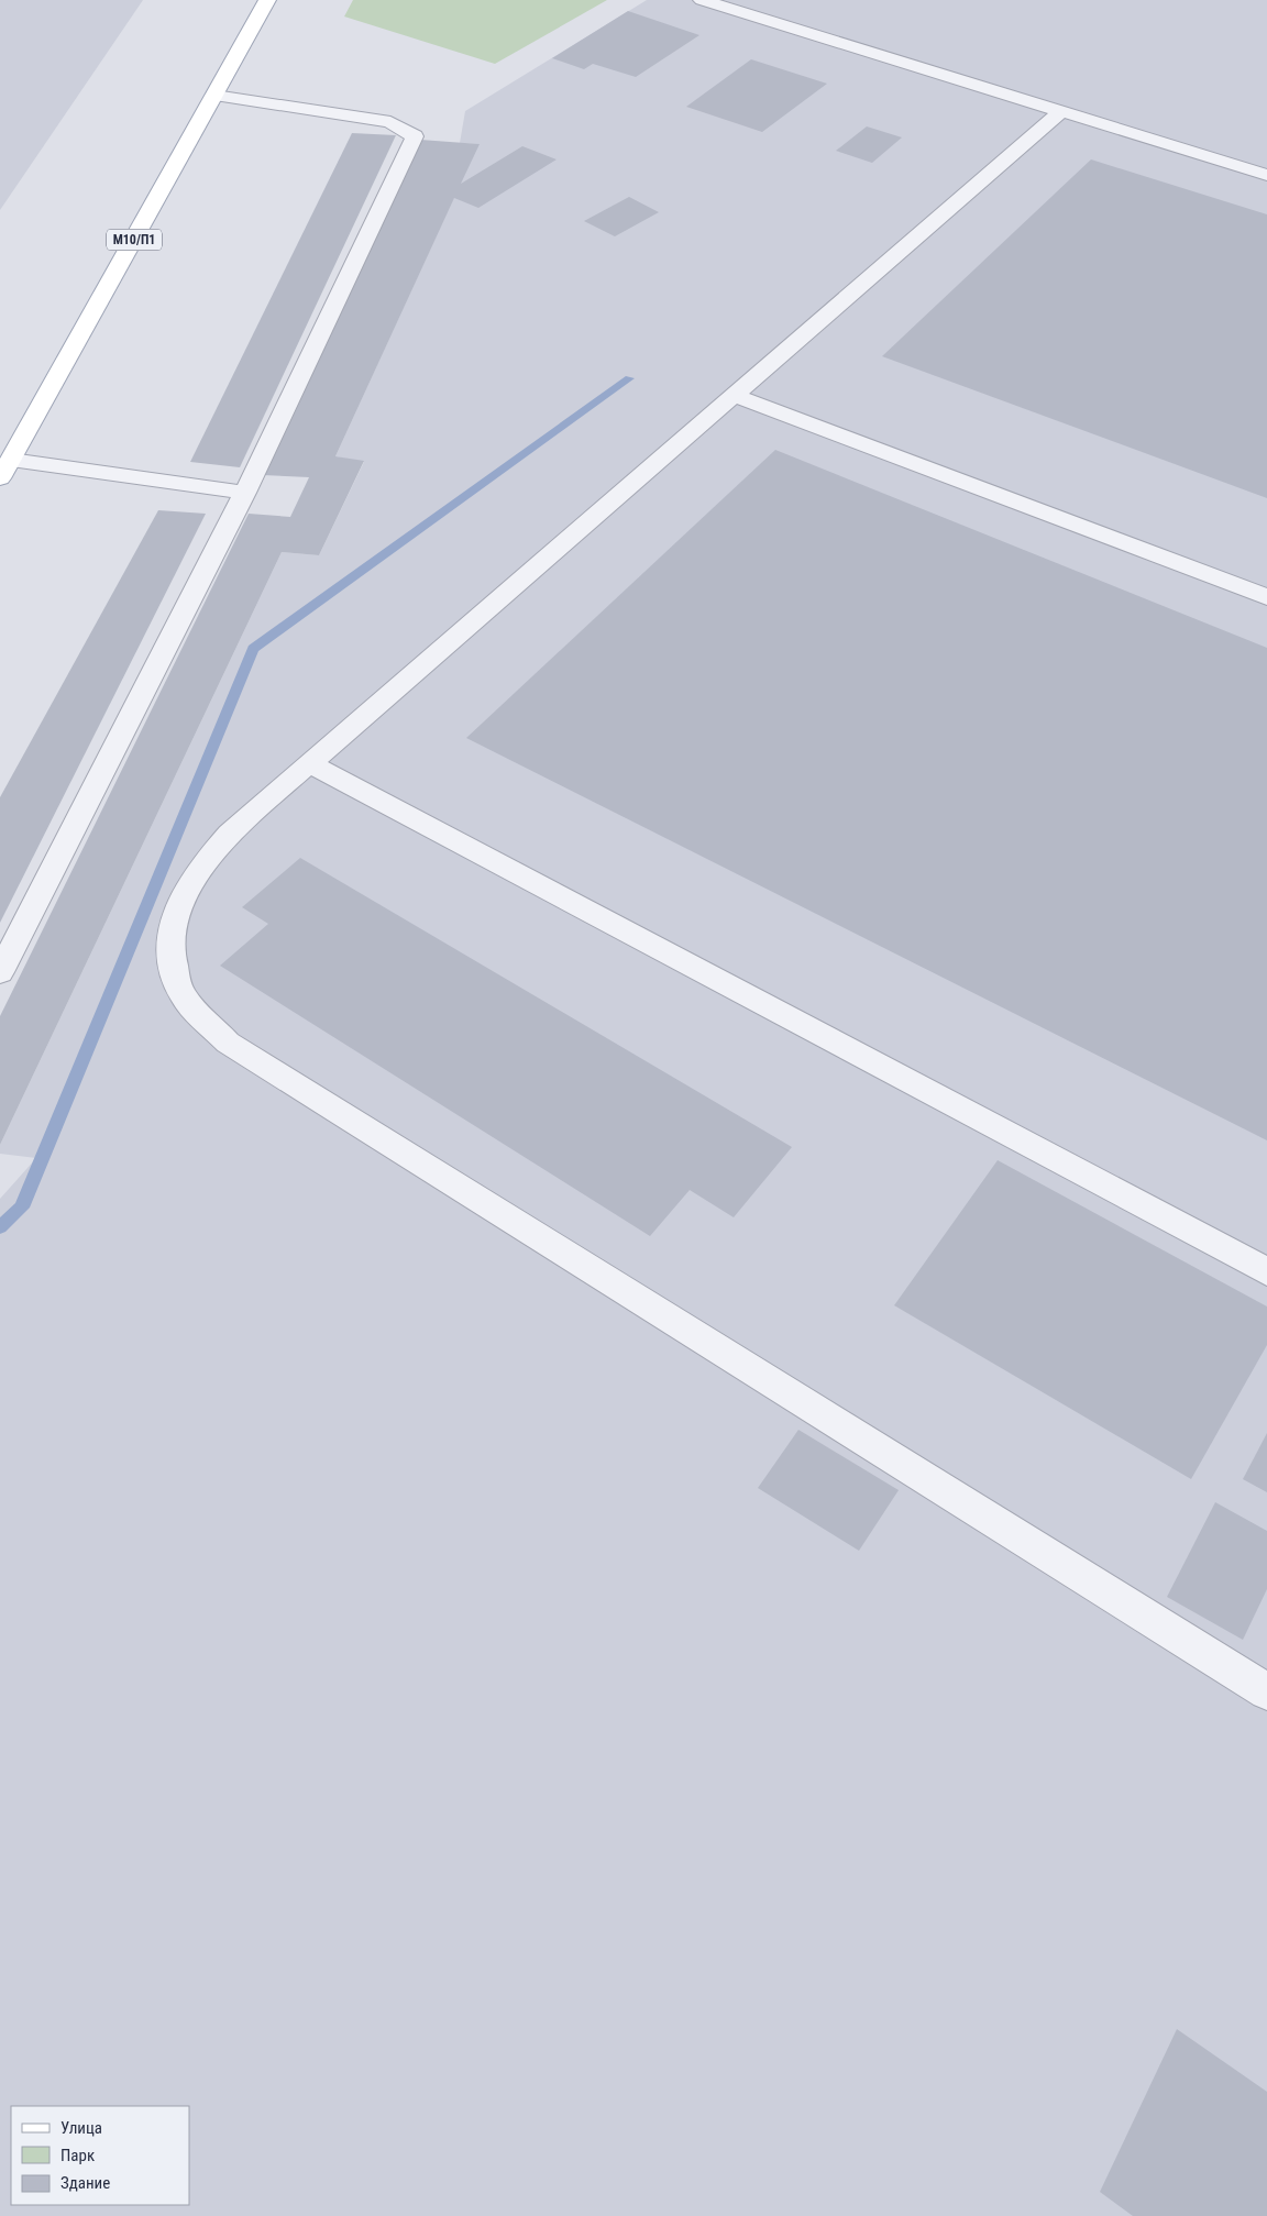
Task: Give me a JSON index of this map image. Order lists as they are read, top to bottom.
{
  "streets": {
    "main road": ["М10/П1"]
  },
  "legend": ["Улица", "Парк", "Здание"]
}
